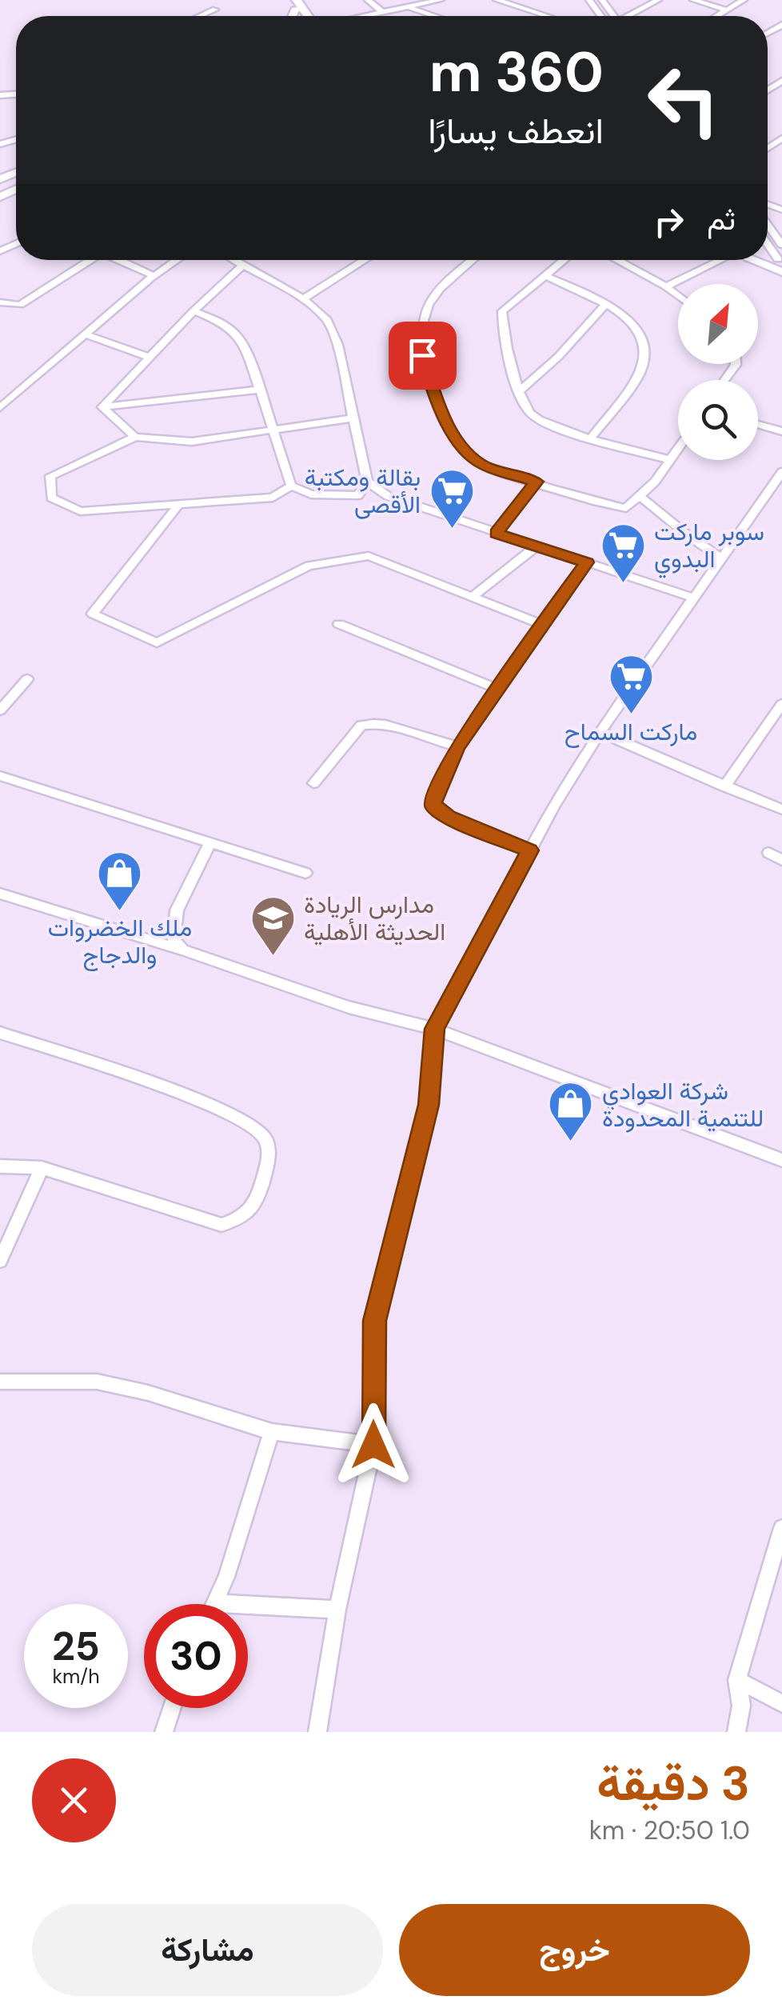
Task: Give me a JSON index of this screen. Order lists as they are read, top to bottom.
{
  "places": {
    "supermarket": ["بقالة ومكتبة الأقصى", "سوبر ماركت البدوي", "ماركت السماح"],
    "shop": ["ملك الخضروات والدجاج", "شركة العوادي للتنمية المحدودة"],
    "school or university": ["مدارس الريادة الحديثة الأهلية"]
  },
  "north": "top right",
  "page": {
    "turn": ["360 m", "انعطف يسارًا"],
    "then": "ثم",
    "speed": "25 km/h",
    "limit": "30",
    "heading": ["3 دقيقة", "1.0 km · 20:50"],
    "buttons": ["خروج", "مشاركة"]
  }
}
